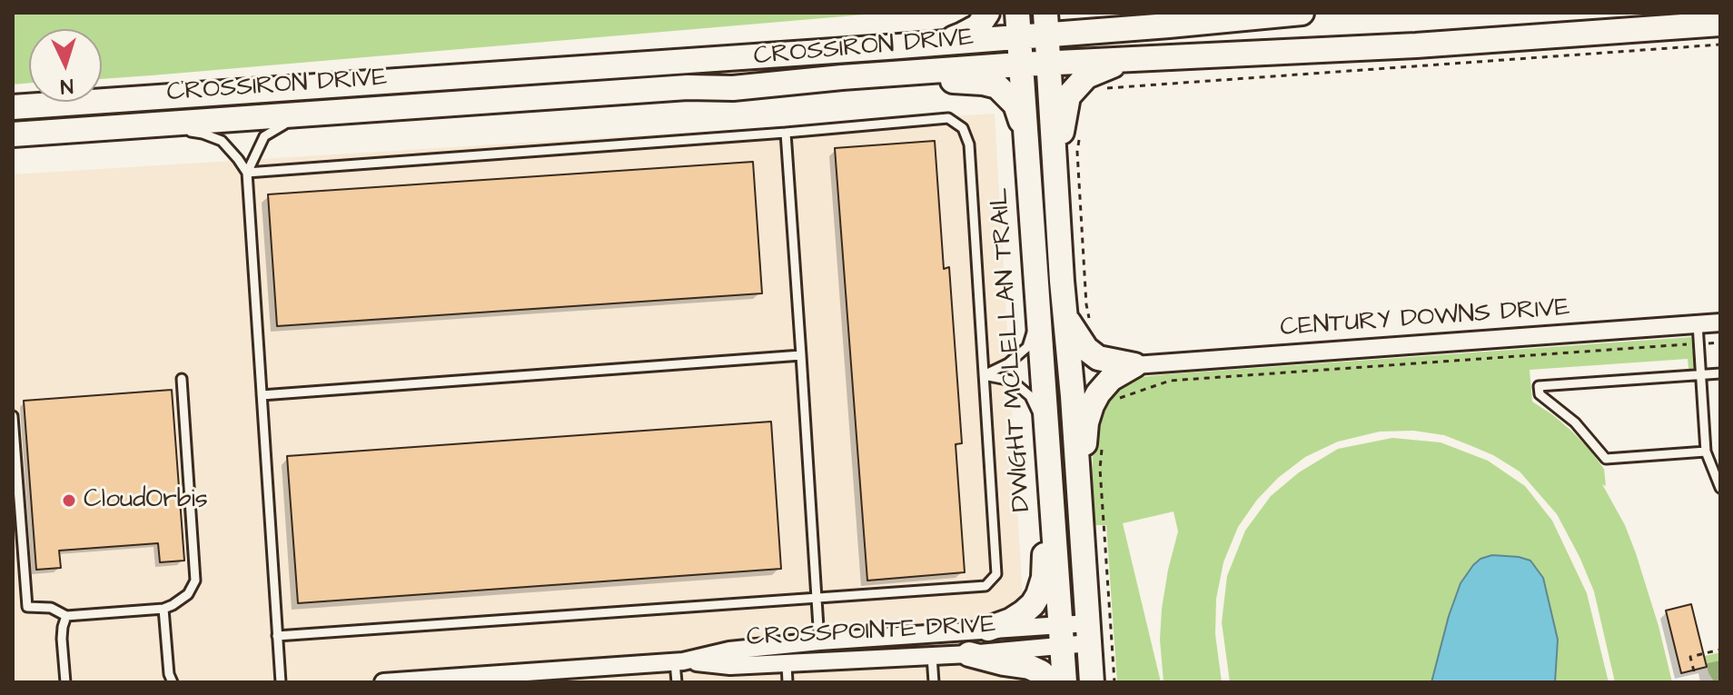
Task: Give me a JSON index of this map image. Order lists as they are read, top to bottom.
{
  "streets": {
    "main road": ["CROSSIRON DRIVE", "DWIGHT MCLELLAN TRAIL"],
    "street": ["CENTURY DOWNS DRIVE", "CROSSPOINTE DRIVE"]
  },
  "crossings": [
    ["CROSSIRON DRIVE", "DWIGHT MCLELLAN TRAIL"],
    ["DWIGHT MCLELLAN TRAIL", "CROSSPOINTE DRIVE"]
  ],
  "places": ["CloudOrbis"],
  "north": "bottom"
}
